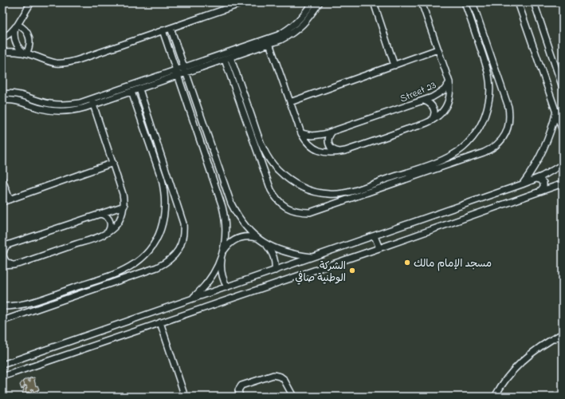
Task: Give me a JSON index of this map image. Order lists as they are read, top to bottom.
{
  "streets": {
    "street": ["Street 23"]
  },
  "places": ["مسجد الإمام مالك", "الشركة الوطنية صافي"]
}
